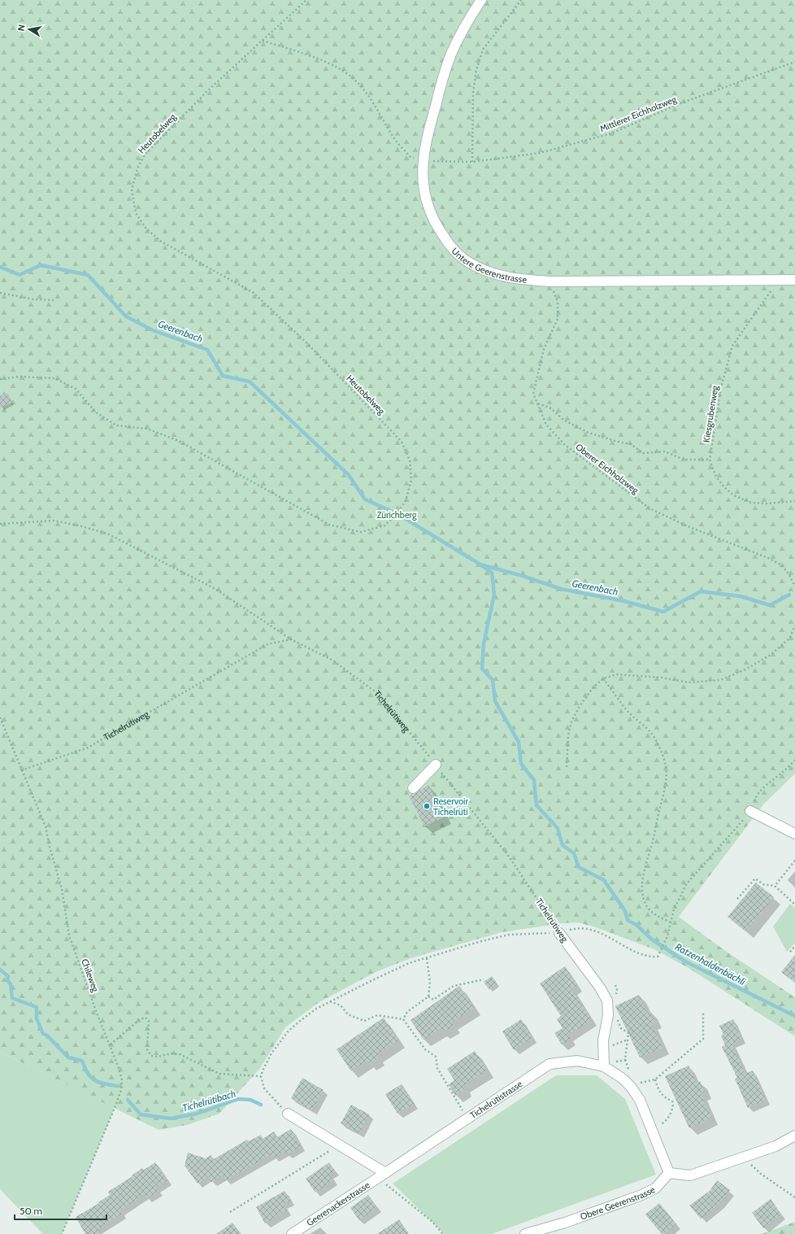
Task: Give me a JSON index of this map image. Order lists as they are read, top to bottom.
{
  "streets": {
    "street": [
      "Untere Geerenstrasse",
      "Tichelrütiweg",
      "Tichelrütistrasse",
      "Obere Geerenstrasse",
      "Geerenackerstrasse"
    ],
    "path": [
      "Mittlerer Eichholzweg",
      "Heutobelweg",
      "Kiesgrubenweg",
      "Oberer Eichholzweg",
      "Chileweg"
    ]
  },
  "crossings": [
    ["Mittlerer Eichholzweg", "Untere Geerenstrasse"],
    ["Untere Geerenstrasse", "Kiesgrubenweg"],
    ["Untere Geerenstrasse", "Oberer Eichholzweg"],
    ["Tichelrütiweg", "Chileweg"],
    ["Tichelrütiweg", "Tichelrütistrasse"],
    ["Tichelrütistrasse", "Obere Geerenstrasse"],
    ["Tichelrütistrasse", "Geerenackerstrasse"]
  ],
  "water": ["Geerenbach", "Ratzenhaldenbächli", "Tichelrütibach"],
  "parks": ["Zürichberg"],
  "places": ["Reservoir Tichelrüti"],
  "scale_bar": "50 m",
  "north": "left"
}
